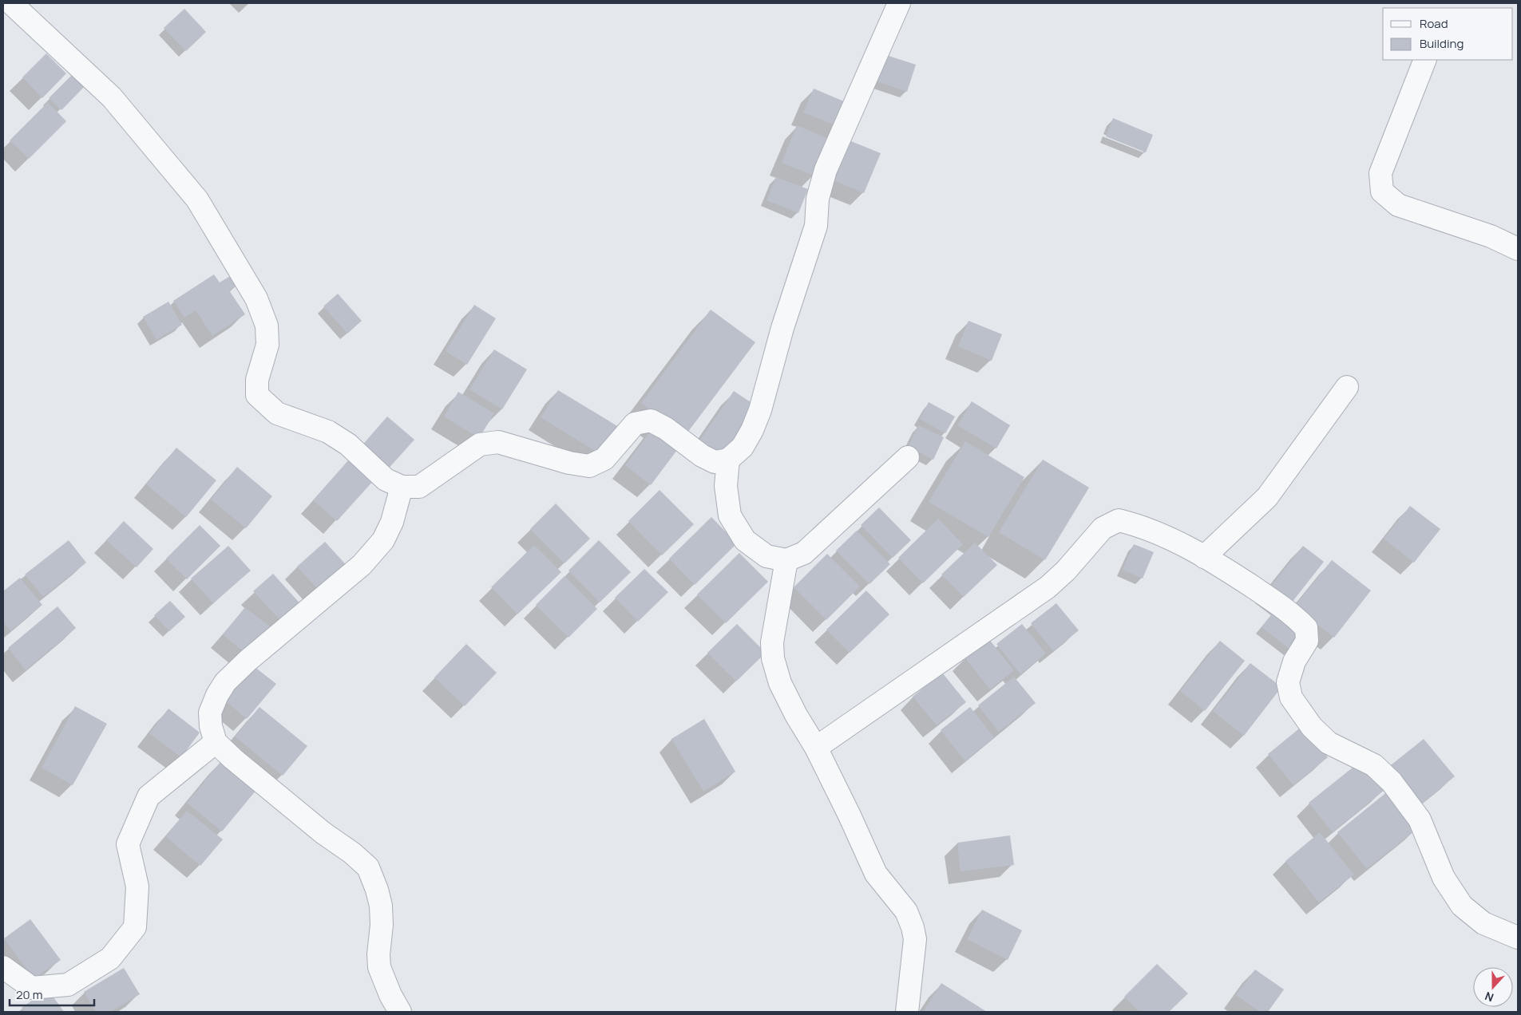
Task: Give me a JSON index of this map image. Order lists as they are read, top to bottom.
{
  "legend": ["Road", "Building"],
  "scale_bar": "20 m",
  "north": "bottom"
}
